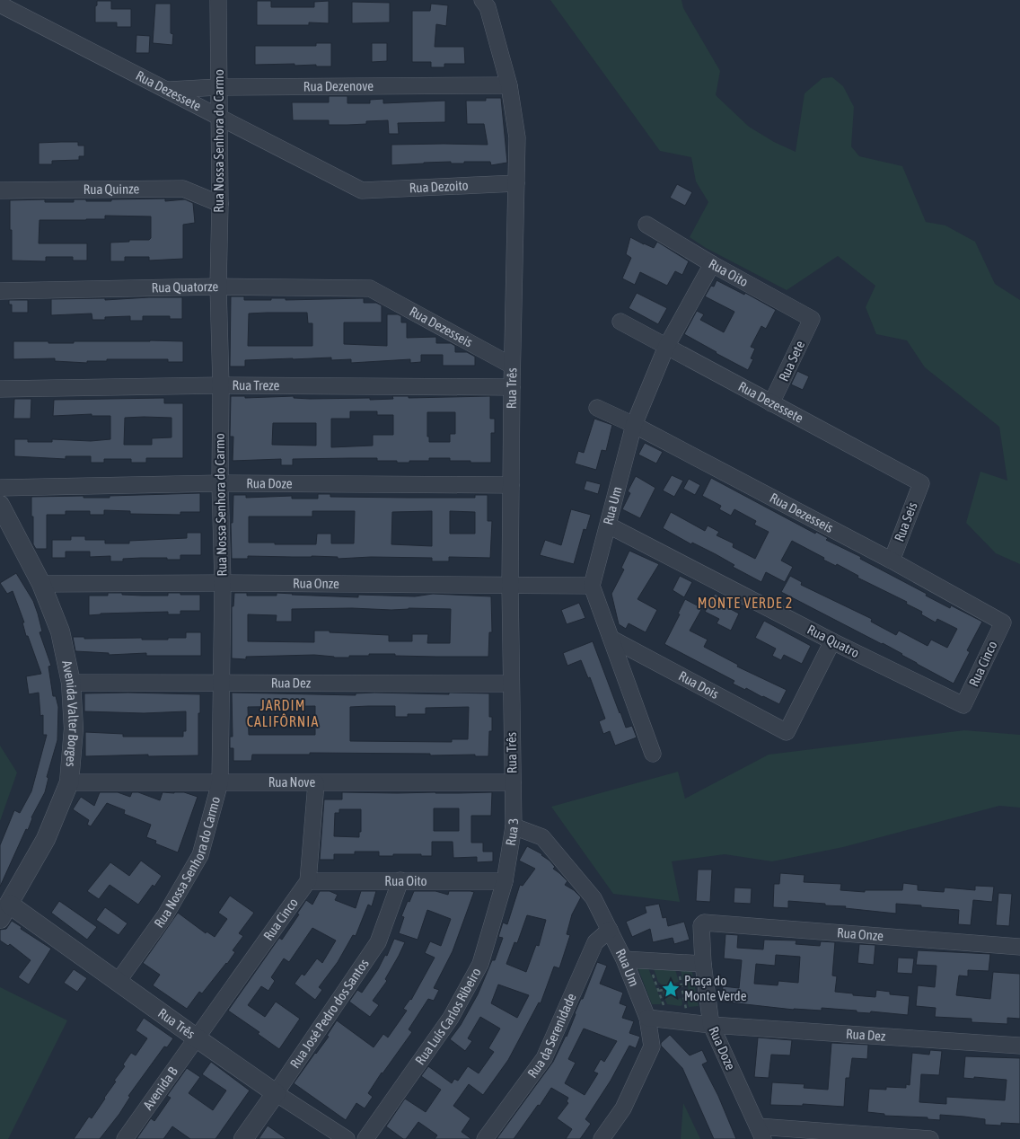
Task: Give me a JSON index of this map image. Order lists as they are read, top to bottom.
{
  "streets": {
    "street": [
      "Rua Dezenove",
      "Rua Dezessete",
      "Rua Nossa Senhora do Carmo",
      "Rua Dezoito",
      "Rua Quinze",
      "Rua Oito",
      "Rua Quatorze",
      "Rua Dezesseis",
      "Rua Sete",
      "Rua Treze",
      "Rua Três",
      "Rua Doze",
      "Rua Um",
      "Rua Seis",
      "Rua Onze",
      "Rua Quatro",
      "Rua Cinco",
      "Rua Dez",
      "Rua Dois",
      "Avenida Valter Borges",
      "Rua Nove",
      "Rua 3",
      "Rua José Pedro dos Santos",
      "Rua Luís Carlos Ribeiro",
      "Rua da Serenidade",
      "Avenida B"
    ]
  },
  "crossings": [
    ["Rua Dezenove", "Rua Dezessete"],
    ["Rua Dezenove", "Rua Nossa Senhora do Carmo"],
    ["Rua Dezenove", "Rua Três"],
    ["Rua Dezessete", "Rua Nossa Senhora do Carmo"],
    ["Rua Dezessete", "Rua Dezoito"],
    ["Rua Dezessete", "Rua Sete"],
    ["Rua Dezessete", "Rua Um"],
    ["Rua Dezessete", "Rua Seis"],
    ["Rua Nossa Senhora do Carmo", "Rua Quinze"],
    ["Rua Nossa Senhora do Carmo", "Rua Quatorze"],
    ["Rua Nossa Senhora do Carmo", "Rua Treze"],
    ["Rua Nossa Senhora do Carmo", "Rua Três"],
    ["Rua Nossa Senhora do Carmo", "Rua Doze"],
    ["Rua Nossa Senhora do Carmo", "Rua Onze"],
    ["Rua Nossa Senhora do Carmo", "Rua Dez"],
    ["Rua Nossa Senhora do Carmo", "Rua Nove"],
    ["Rua Dezoito", "Rua Três"],
    ["Rua Oito", "Rua Sete"],
    ["Rua Oito", "Rua Um"],
    ["Rua Oito", "Rua Cinco"],
    ["Rua Oito", "Rua 3"],
    ["Rua Oito", "Rua José Pedro dos Santos"],
    ["Rua Oito", "Rua Luís Carlos Ribeiro"],
    ["Rua Quatorze", "Rua Dezesseis"],
    ["Rua Dezesseis", "Rua Três"],
    ["Rua Dezesseis", "Rua Um"],
    ["Rua Dezesseis", "Rua Seis"],
    ["Rua Dezesseis", "Rua Cinco"],
    ["Rua Treze", "Rua Três"],
    ["Rua Três", "Rua Doze"],
    ["Rua Três", "Rua Onze"],
    ["Rua Três", "Rua Cinco"],
    ["Rua Três", "Rua Dez"],
    ["Rua Três", "Avenida Valter Borges"],
    ["Rua Três", "Rua Nove"],
    ["Rua Três", "Rua 3"],
    ["Rua Três", "Rua José Pedro dos Santos"],
    ["Rua Três", "Avenida B"],
    ["Rua Doze", "Rua Onze"],
    ["Rua Doze", "Rua Dez"],
    ["Rua Um", "Rua Onze"],
    ["Rua Um", "Rua Quatro"],
    ["Rua Um", "Rua Dez"],
    ["Rua Um", "Rua 3"],
    ["Rua Um", "Rua da Serenidade"],
    ["Rua Onze", "Avenida Valter Borges"],
    ["Rua Quatro", "Rua Cinco"],
    ["Rua Quatro", "Rua Dois"],
    ["Rua Cinco", "Avenida B"],
    ["Rua Dez", "Avenida Valter Borges"],
    ["Avenida Valter Borges", "Rua Nove"],
    ["Rua Nove", "Rua 3"],
    ["Rua 3", "Rua Luís Carlos Ribeiro"]
  ],
  "districts": ["MONTE VERDE 2", "JARDIM CALIFÔRNIA"],
  "places": {
    "place": ["Praça do Monte Verde"]
  }
}
